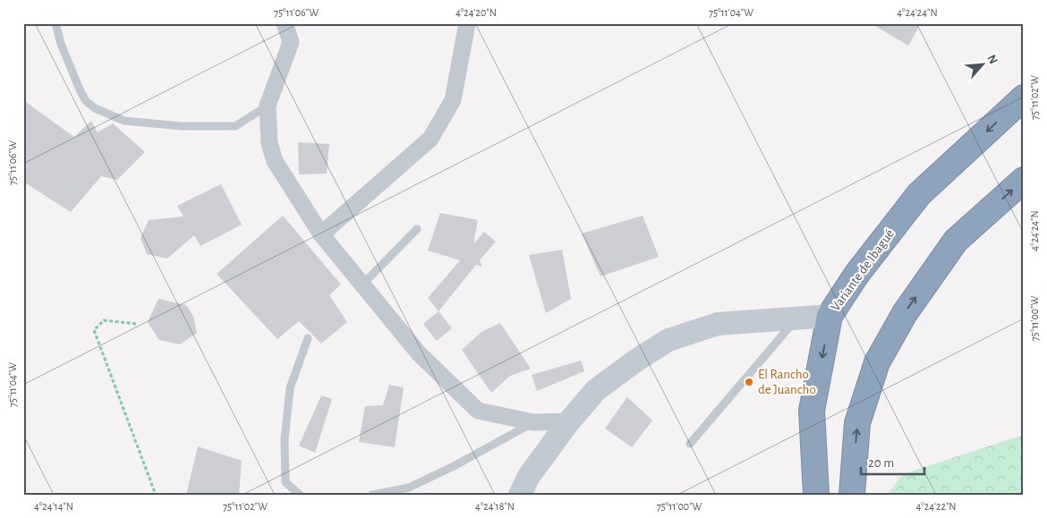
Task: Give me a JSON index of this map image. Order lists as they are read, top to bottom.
{
  "streets": {
    "highway": ["Variante de Ibagué"]
  },
  "places": ["El Rancho de Juancho"],
  "scale_bar": "20 m",
  "north": "top right",
  "coordinates": [
    "75°11'06\"W",
    "4°24'20\"N",
    "75°11'04\"W",
    "4°24'24\"N",
    "75°11'02\"W",
    "75°11'00\"W",
    "4°24'14\"N",
    "4°24'18\"N",
    "4°24'22\"N"
  ]
}
